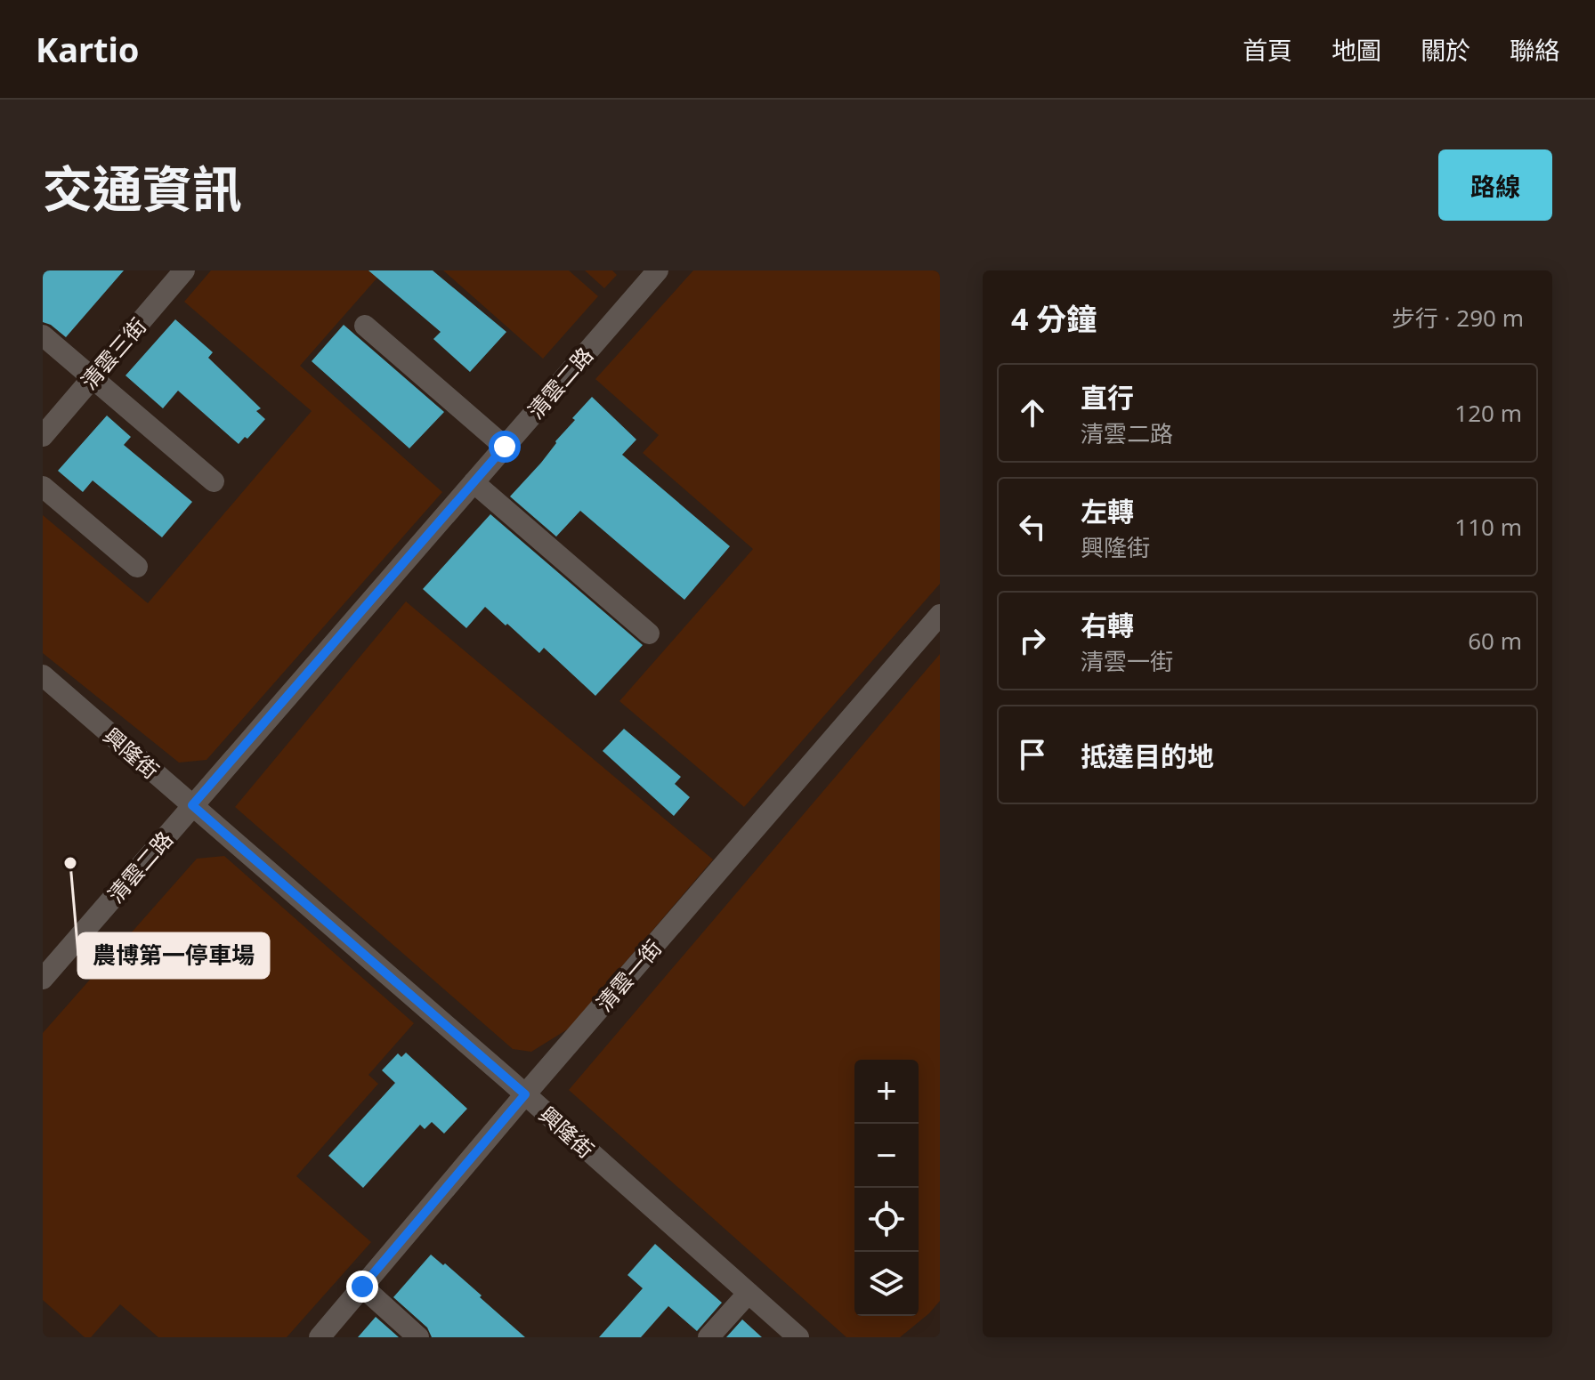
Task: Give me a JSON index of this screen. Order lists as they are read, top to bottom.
{
  "streets": {
    "street": [
      "清雲三街",
      "清雲二路",
      "興隆街",
      "清雲一街"
    ]
  },
  "crossings": [
    ["清雲二路", "興隆街"],
    ["興隆街", "清雲一街"]
  ],
  "places": ["農博第一停車場"],
  "page": {
    "header": "Kartio",
    "nav": [
      "首頁",
      "地圖",
      "關於",
      "聯絡"
    ],
    "title": "交通資訊",
    "buttons": "路線",
    "heading": ["4 分鐘", "步行 · 290 m"],
    "list": [
      ["直行", "清雲二路", "120 m"],
      ["左轉", "興隆街", "110 m"],
      ["右轉", "清雲一街", "60 m"],
      "抵達目的地"
    ],
    "map_buttons": ["+", "−"]
  }
}
